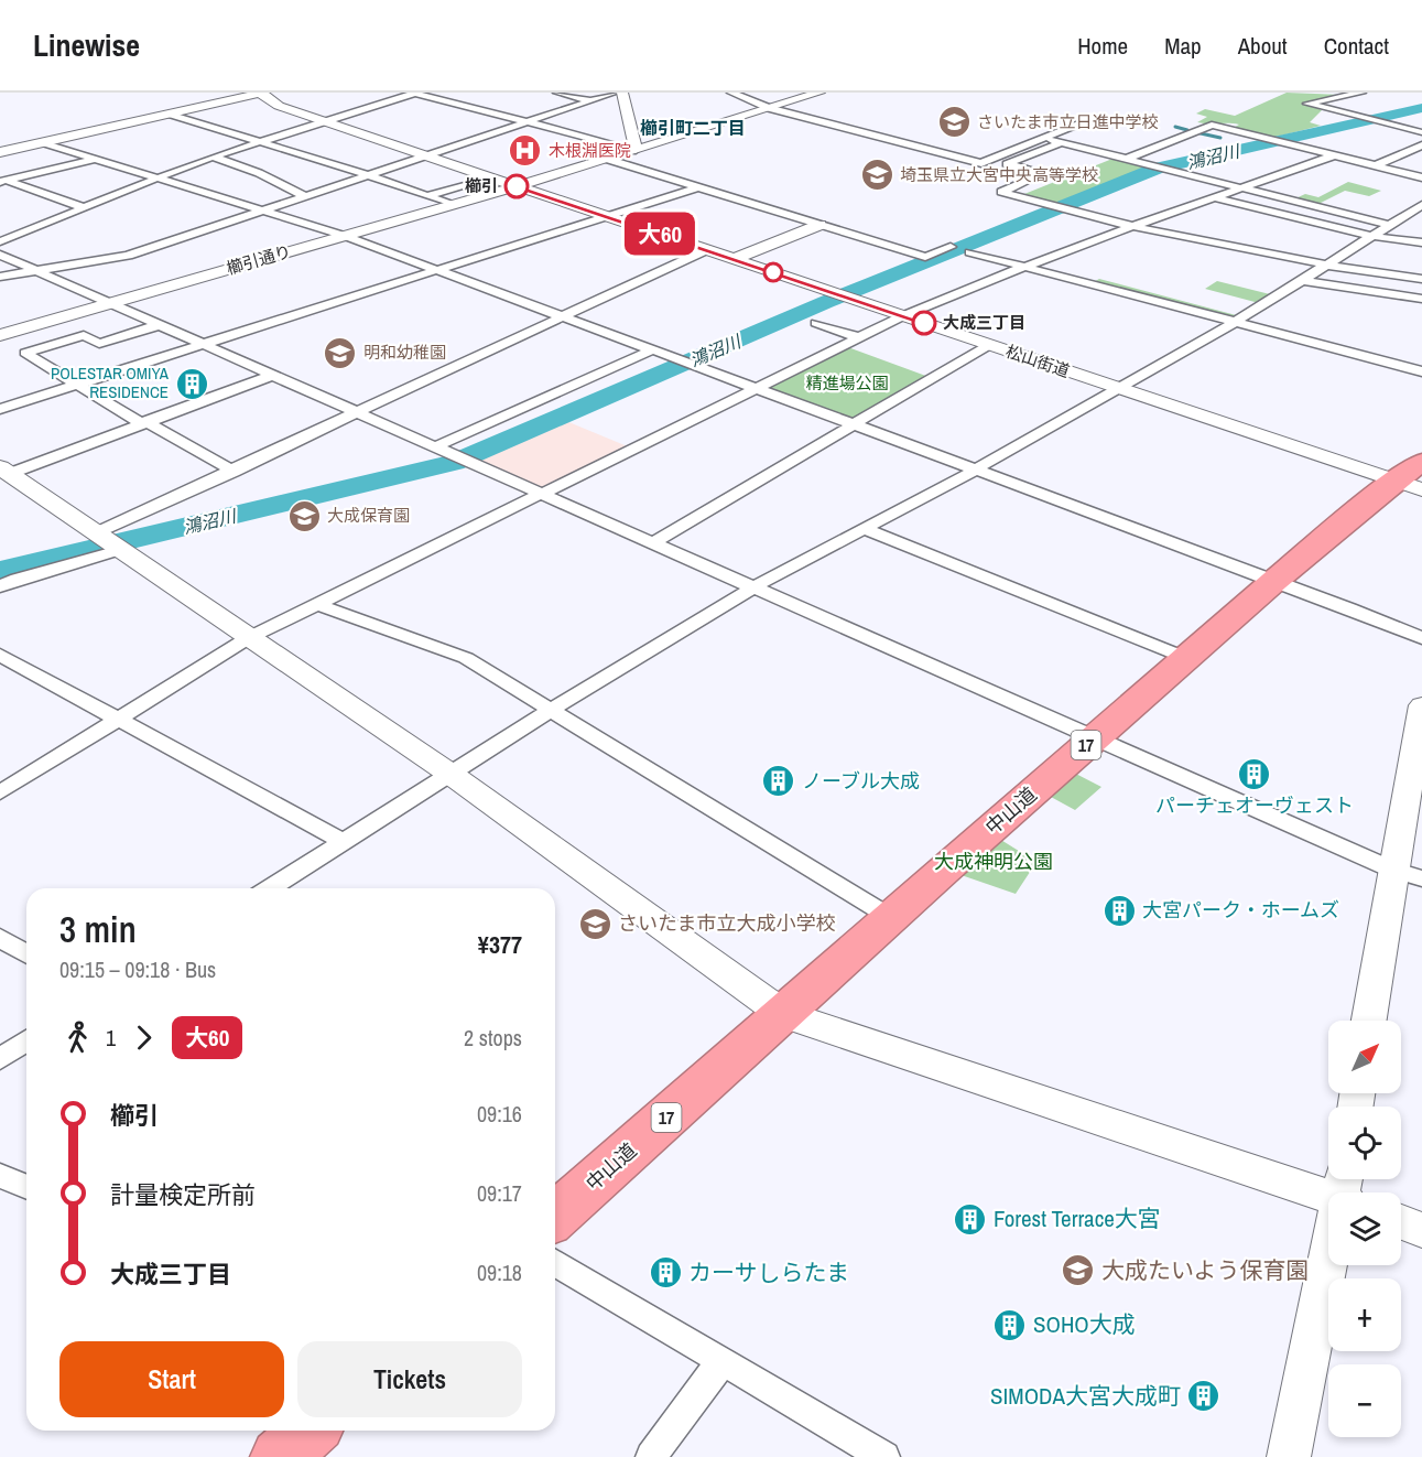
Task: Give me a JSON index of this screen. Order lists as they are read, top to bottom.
{
  "streets": {
    "highway": ["17", "中山道"],
    "street": ["櫛引通り", "松山街道"]
  },
  "crossings": [
    ["櫛引通り", "松山街道"],
    ["松山街道", "中山道"]
  ],
  "districts": ["櫛引町二丁目"],
  "water": ["鴻沼川"],
  "parks": ["精進場公園", "大成神明公園"],
  "places": {
    "school or university": [
      "さいたま市立日進中学校",
      "埼玉県立大宮中央高等学校",
      "明和幼稚園",
      "大成保育園",
      "さいたま市立大成小学校",
      "大成たいよう保育園"
    ],
    "hospital": ["木根淵医院"],
    "other": ["櫛引", "大成三丁目"],
    "building": [
      "POLESTAR OMIYA RESIDENCE",
      "パーチェオーヴェスト",
      "ノーブル大成",
      "大宮パーク・ホームズ",
      "Forest Terrace大宮",
      "カーサしらたま",
      "SOHO大成",
      "SIMODA大宮大成町"
    ]
  },
  "lines": ["bus line 大60"],
  "north": "top right",
  "page": {
    "header": "Linewise",
    "nav": [
      "Home",
      "Map",
      "About",
      "Contact"
    ],
    "on_map": "大60",
    "heading": ["3 min", "09:15 – 09:18 · Bus", "¥377"],
    "legs": ["1", "大60", "2 stops"],
    "map_buttons": ["+", "−"],
    "list": [
      {
        "name": "櫛引",
        "value": "09:16"
      },
      {
        "name": "計量検定所前",
        "value": "09:17"
      },
      {
        "name": "大成三丁目",
        "value": "09:18"
      }
    ],
    "buttons": ["Start", "Tickets"]
  }
}
